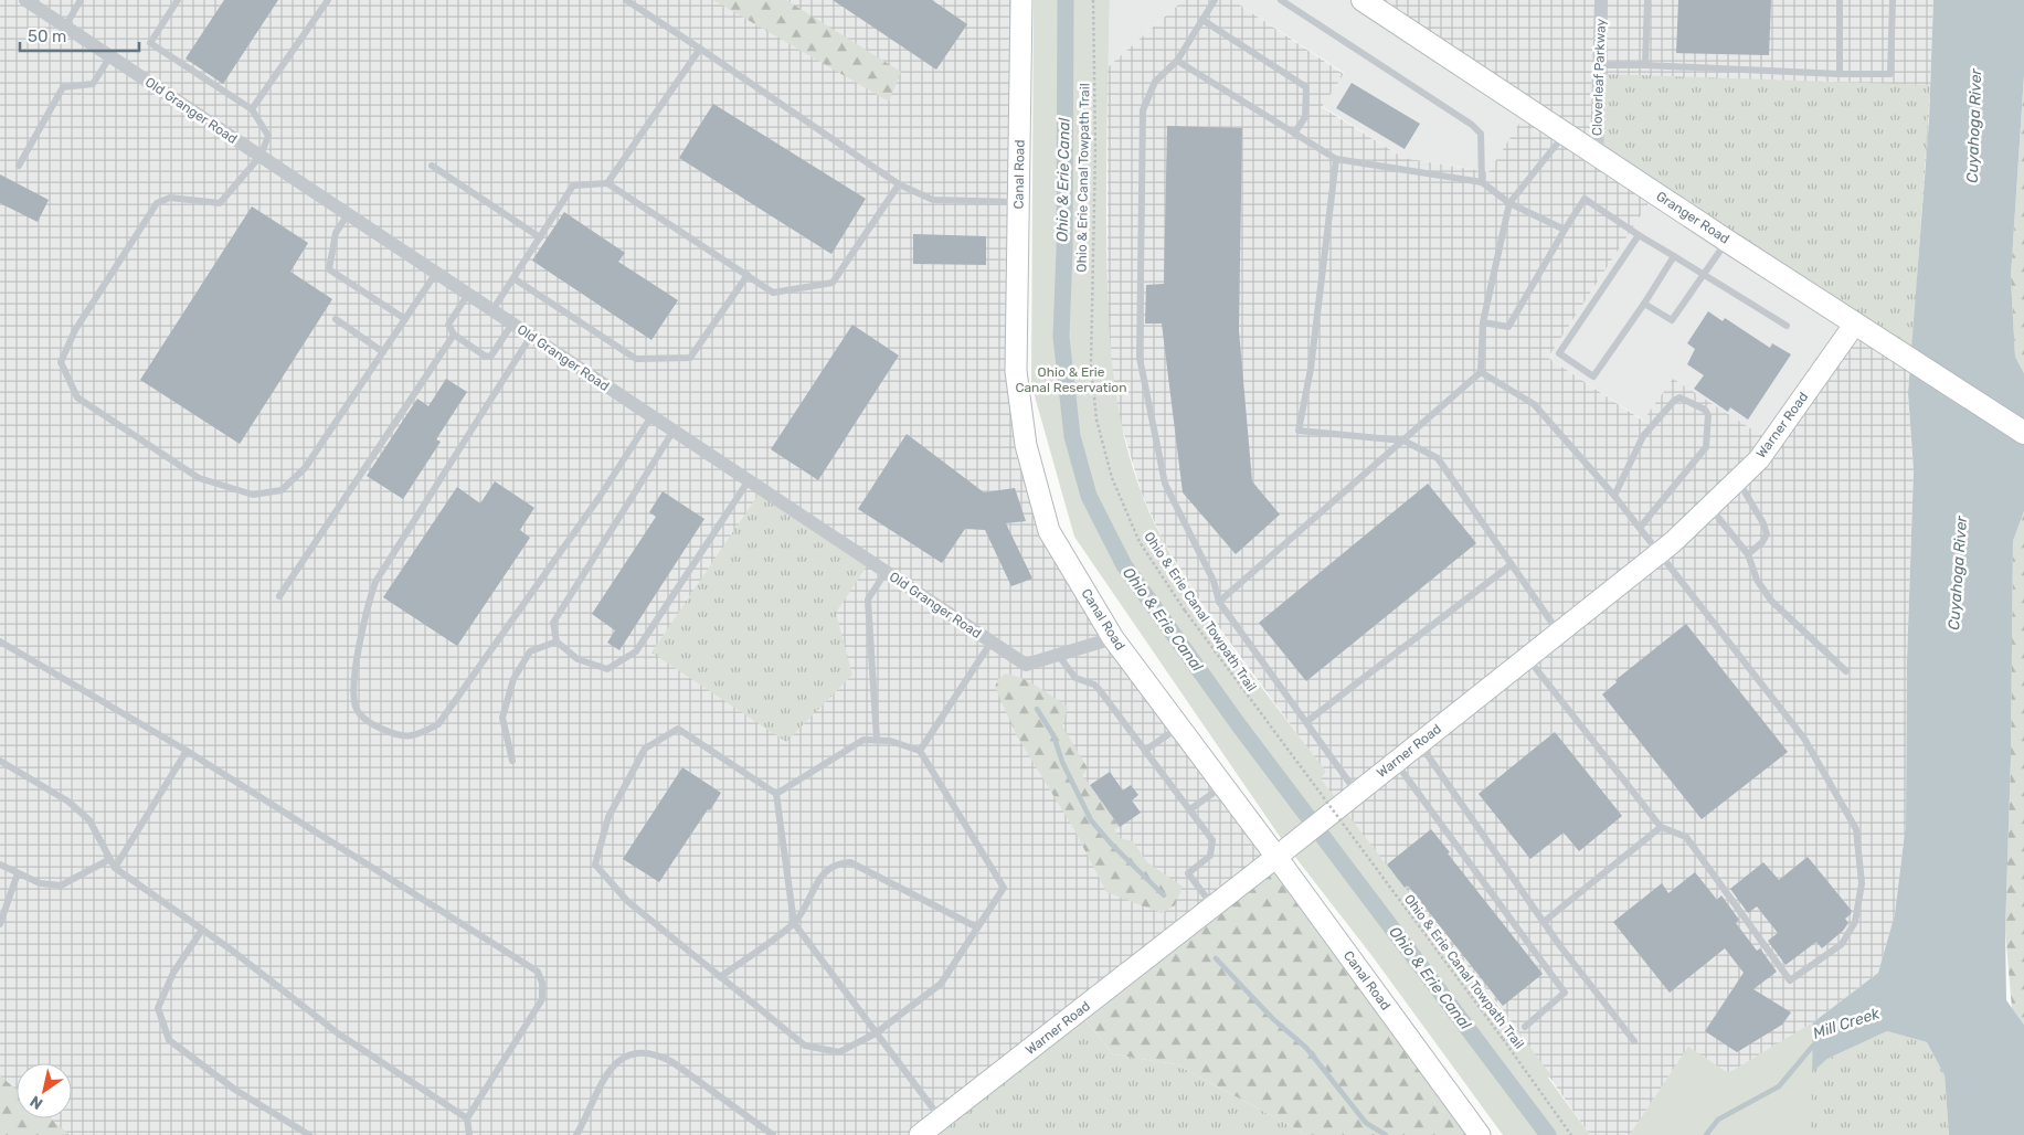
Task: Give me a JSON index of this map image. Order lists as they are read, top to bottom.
{
  "streets": {
    "main road": ["Granger Road"],
    "street": [
      "Cloverleaf Parkway",
      "Old Granger Road",
      "Canal Road",
      "Warner Road"
    ],
    "path": ["Ohio & Erie Canal Towpath Trail"]
  },
  "crossings": [
    ["Cloverleaf Parkway", "Granger Road"],
    ["Old Granger Road", "Canal Road"],
    ["Canal Road", "Warner Road"],
    ["Granger Road", "Warner Road"]
  ],
  "water": ["Cuyahoga River", "Ohio & Erie Canal", "Mill Creek"],
  "parks": ["Ohio & Erie Canal Reservation"],
  "scale_bar": "50 m",
  "north": "bottom left"
}
